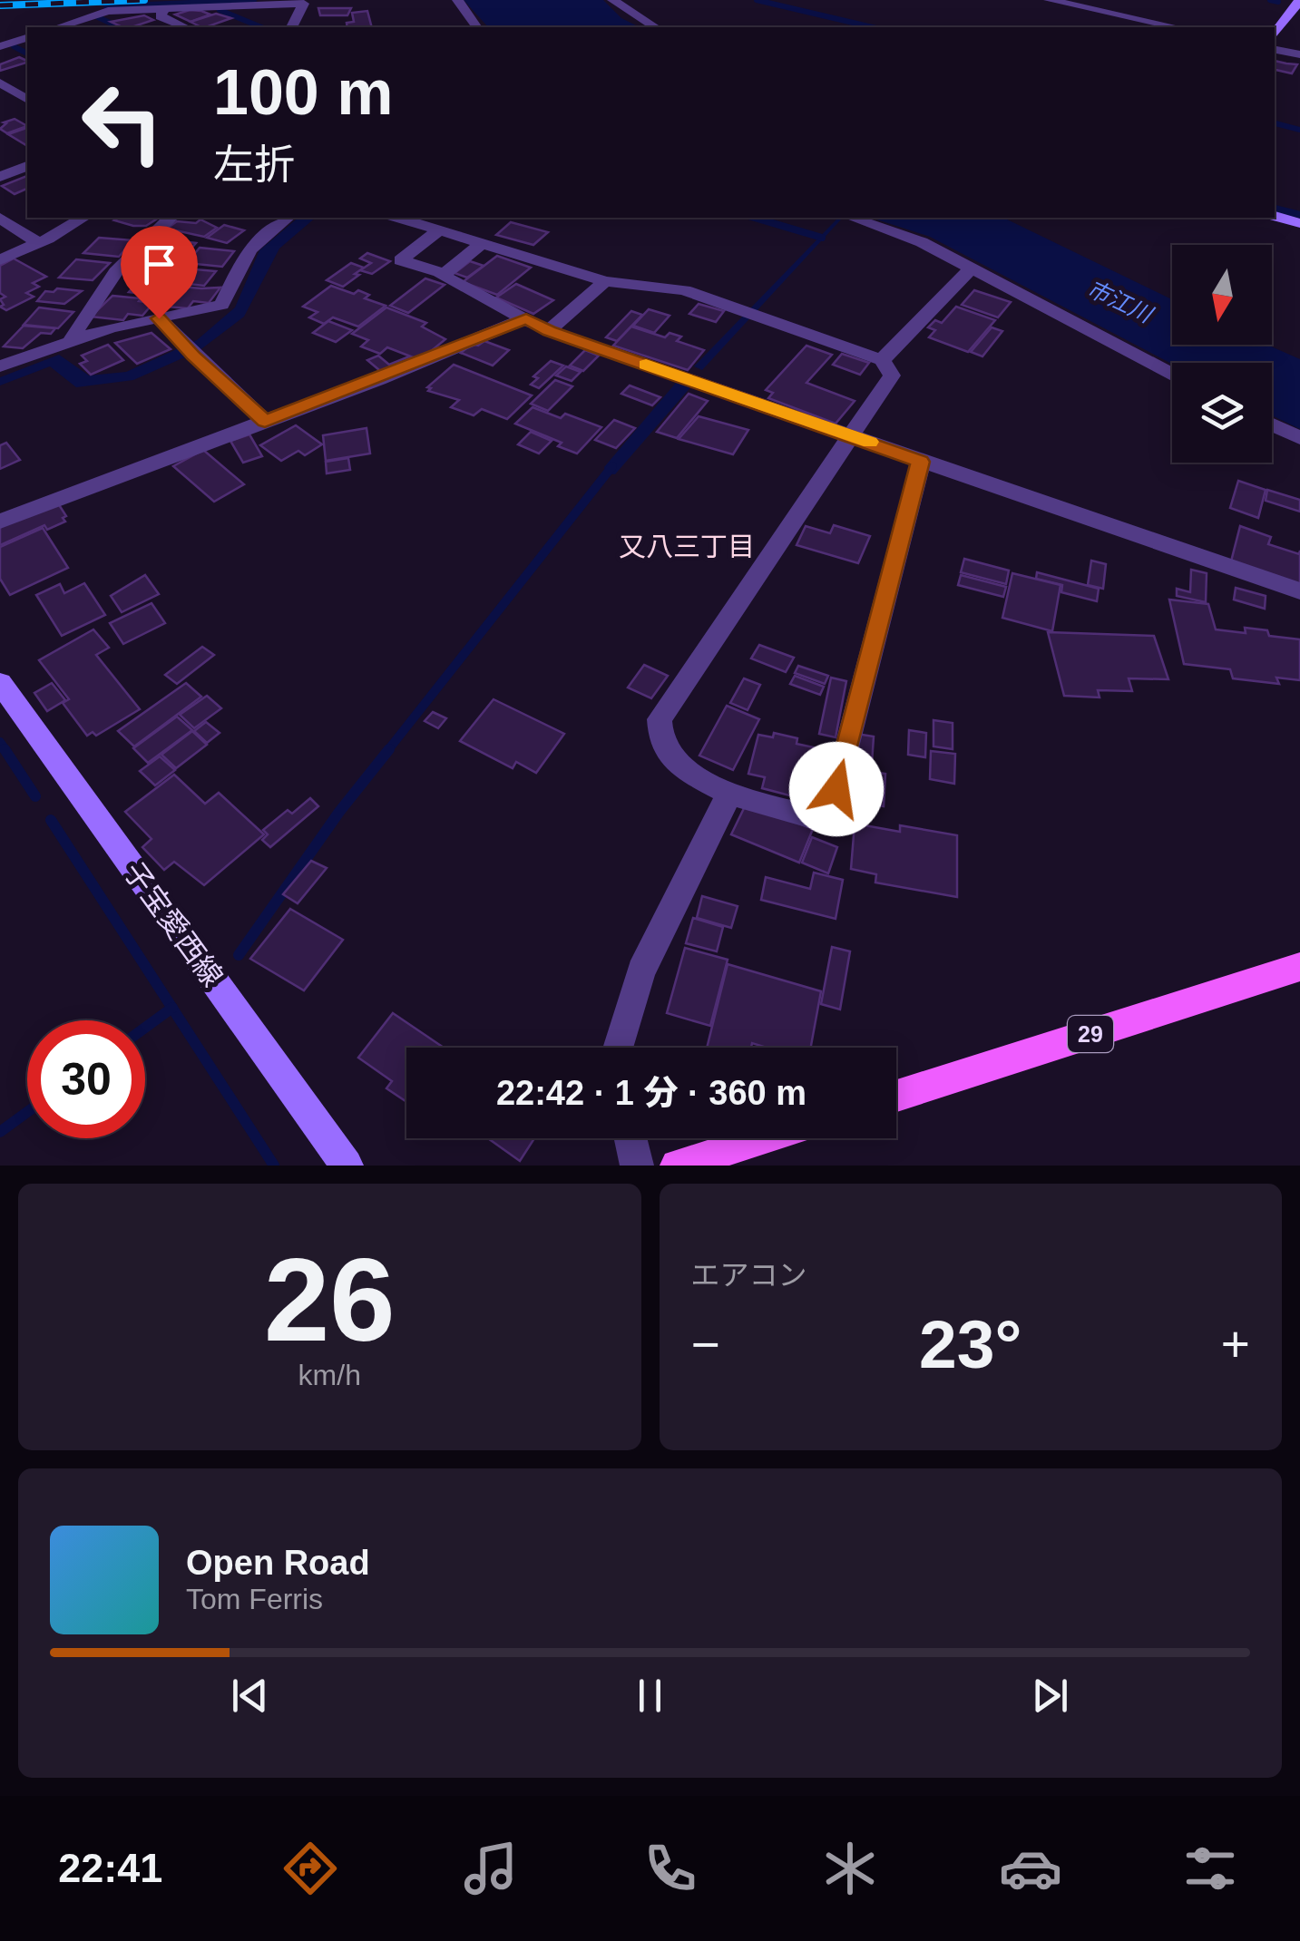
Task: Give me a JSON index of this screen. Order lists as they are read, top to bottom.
{
  "streets": {
    "main road": ["子宝愛西線", "29"]
  },
  "districts": ["又八三丁目"],
  "water": ["市江川"],
  "north": "bottom",
  "page": {
    "turn": ["100 m", "左折"],
    "limit": "30",
    "trip": "22:42 · 1 分 · 360 m",
    "tile": [
      ["26", "km/h"],
      "エアコン"
    ],
    "heat": ["−", "23°", "+"],
    "song": ["Open Road", "Tom Ferris"],
    "tabs": "22:41"
  }
}
